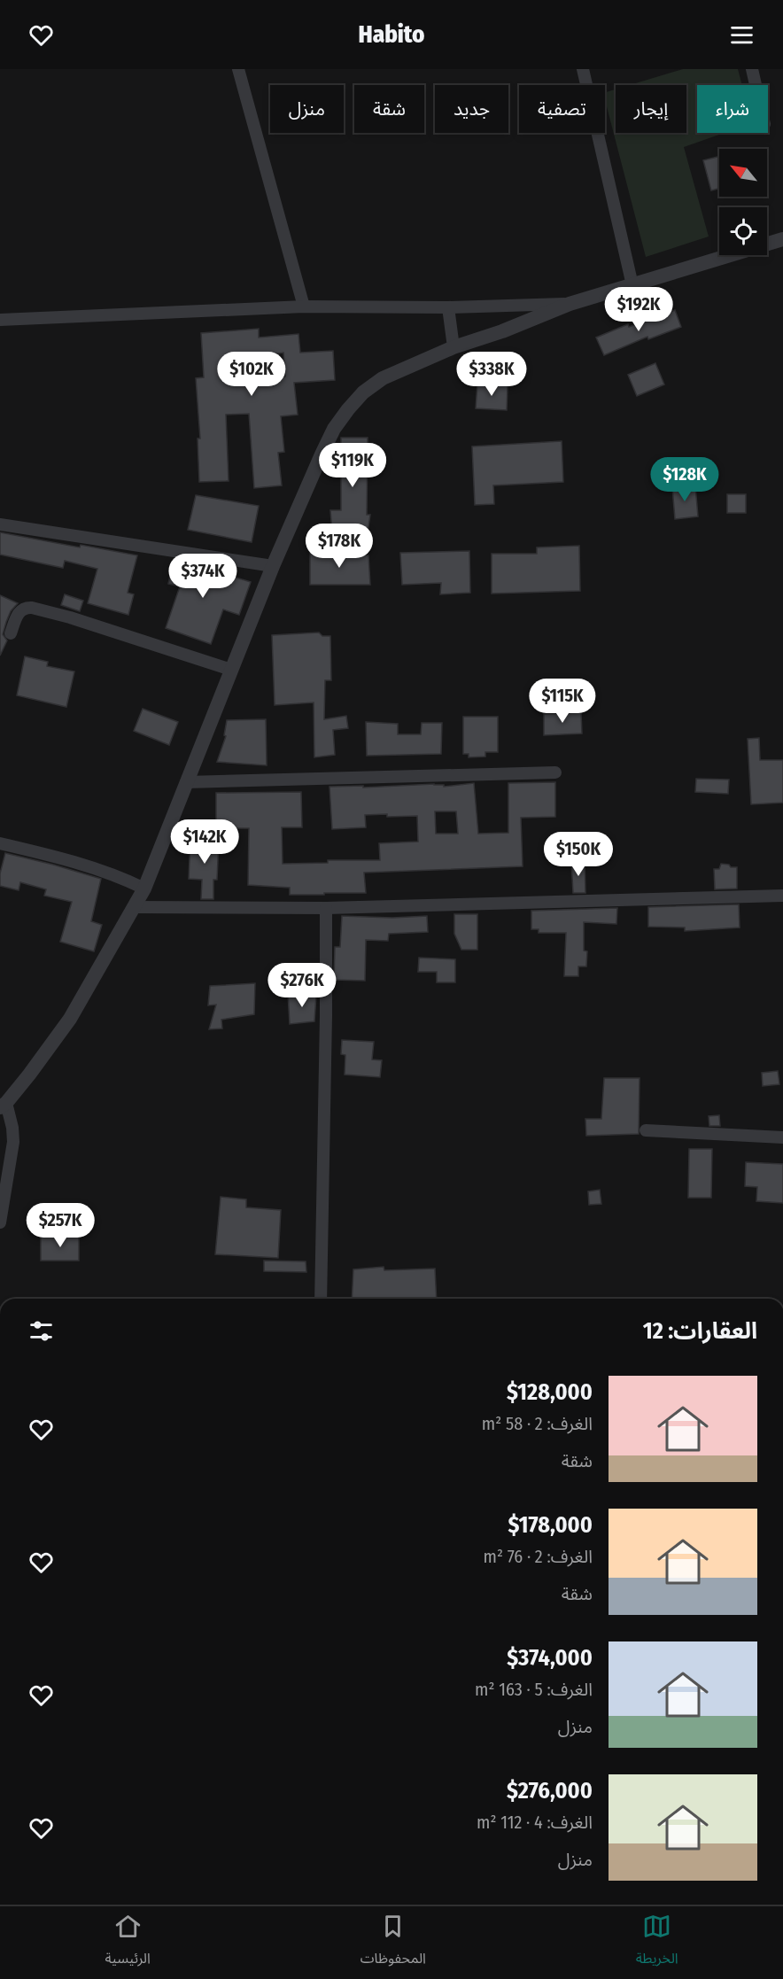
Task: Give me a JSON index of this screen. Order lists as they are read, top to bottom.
{
  "north": "top left",
  "page": {
    "header": "Habito",
    "chip": [
      "شراء",
      "إيجار",
      "تصفية",
      "جديد",
      "شقة",
      "منزل"
    ],
    "price": [
      "$192K",
      "$102K",
      "$338K",
      "$119K",
      "$128K",
      "$178K",
      "$374K",
      "$115K",
      "$142K",
      "$150K",
      "$276K",
      "$257K"
    ],
    "heading": "العقارات: 12",
    "list": [
      {
        "name": "$128,000",
        "note": "الغرف: 2 · 58 m² · شقة"
      },
      {
        "name": "$178,000",
        "note": "الغرف: 2 · 76 m² · شقة"
      },
      {
        "name": "$374,000",
        "note": "الغرف: 5 · 163 m² · منزل"
      },
      {
        "name": "$276,000",
        "note": "الغرف: 4 · 112 m² · منزل"
      }
    ],
    "tabs": ["الخريطة", "المحفوظات", "الرئيسية"]
  }
}
